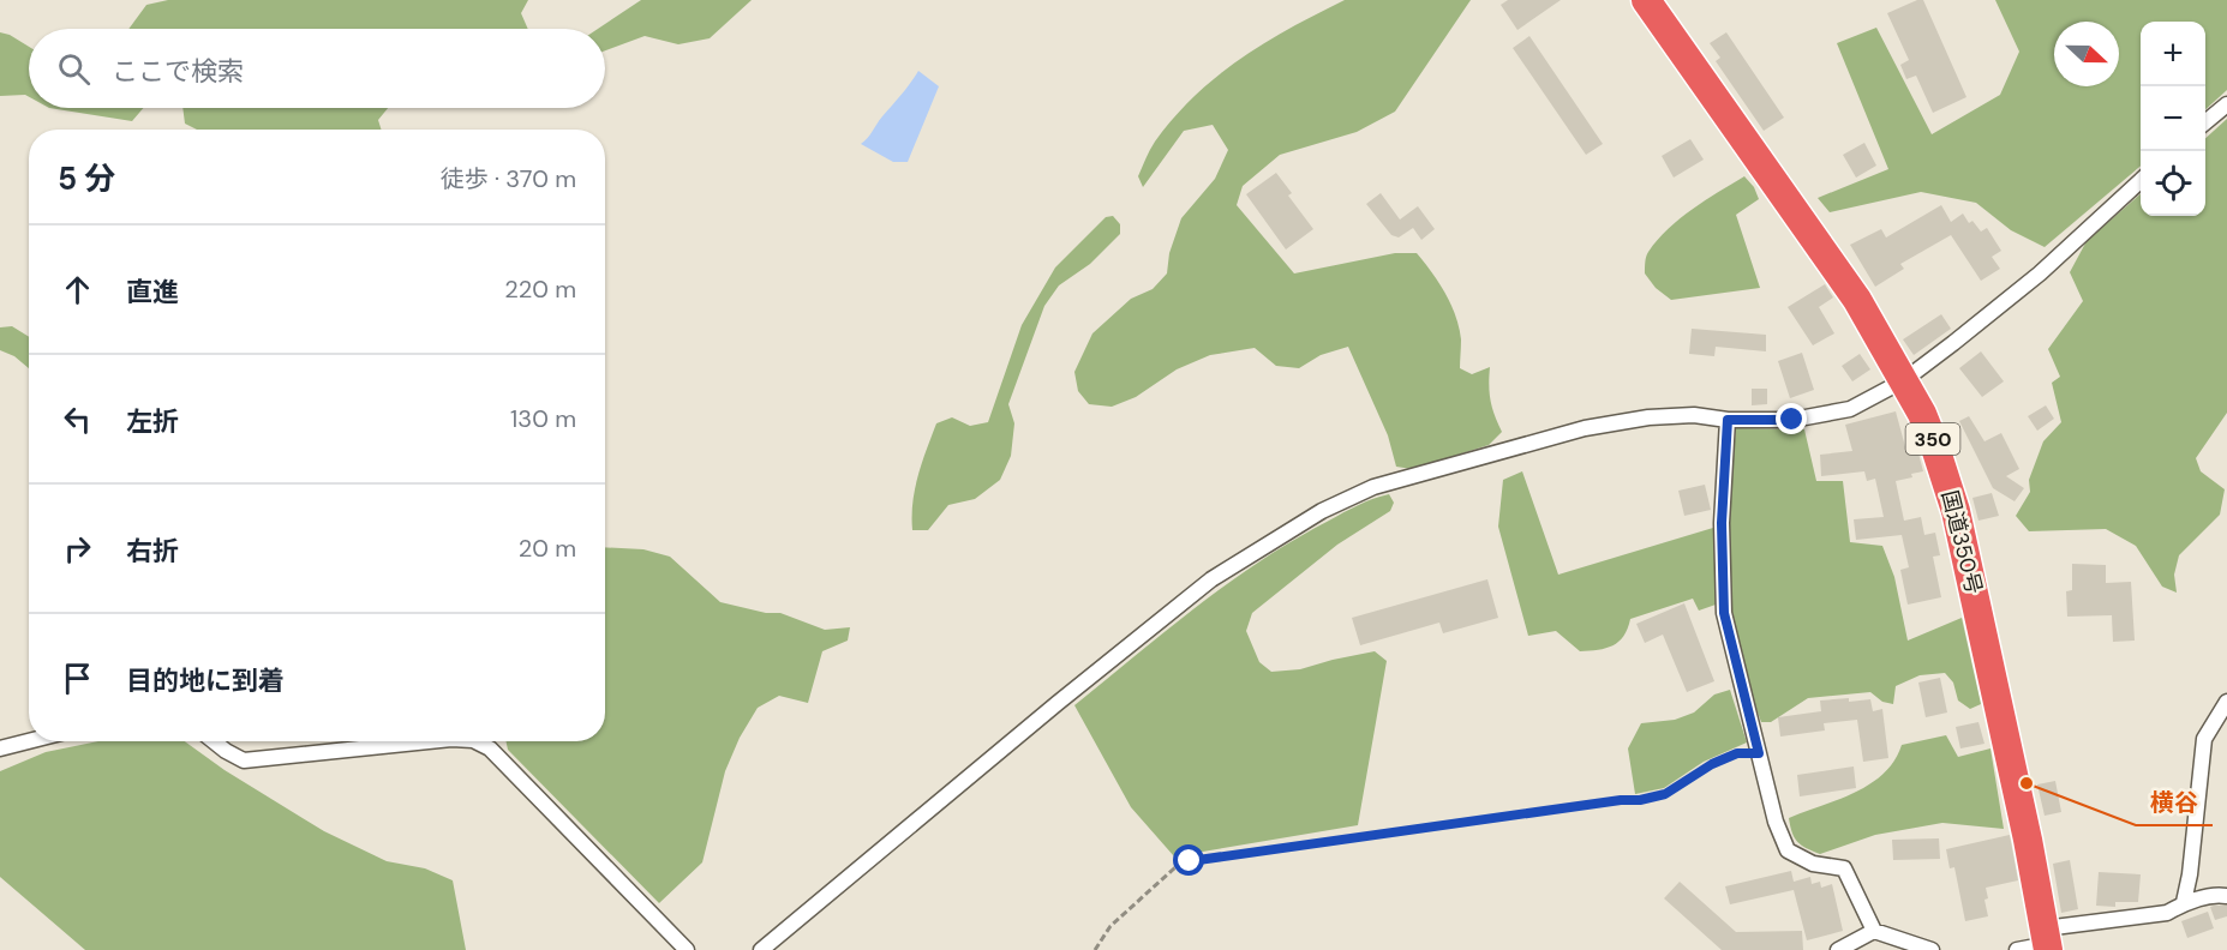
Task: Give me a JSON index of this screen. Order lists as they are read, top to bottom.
{
  "streets": {
    "highway": ["350", "国道350号"]
  },
  "places": ["横谷"],
  "north": "right",
  "page": {
    "map_buttons": ["+", "−"],
    "search": "ここで検索",
    "heading": ["5 分", "徒歩 · 370 m"],
    "list": [
      ["直進", "220 m"],
      ["左折", "130 m"],
      ["右折", "20 m"],
      "目的地に到着"
    ]
  }
}
